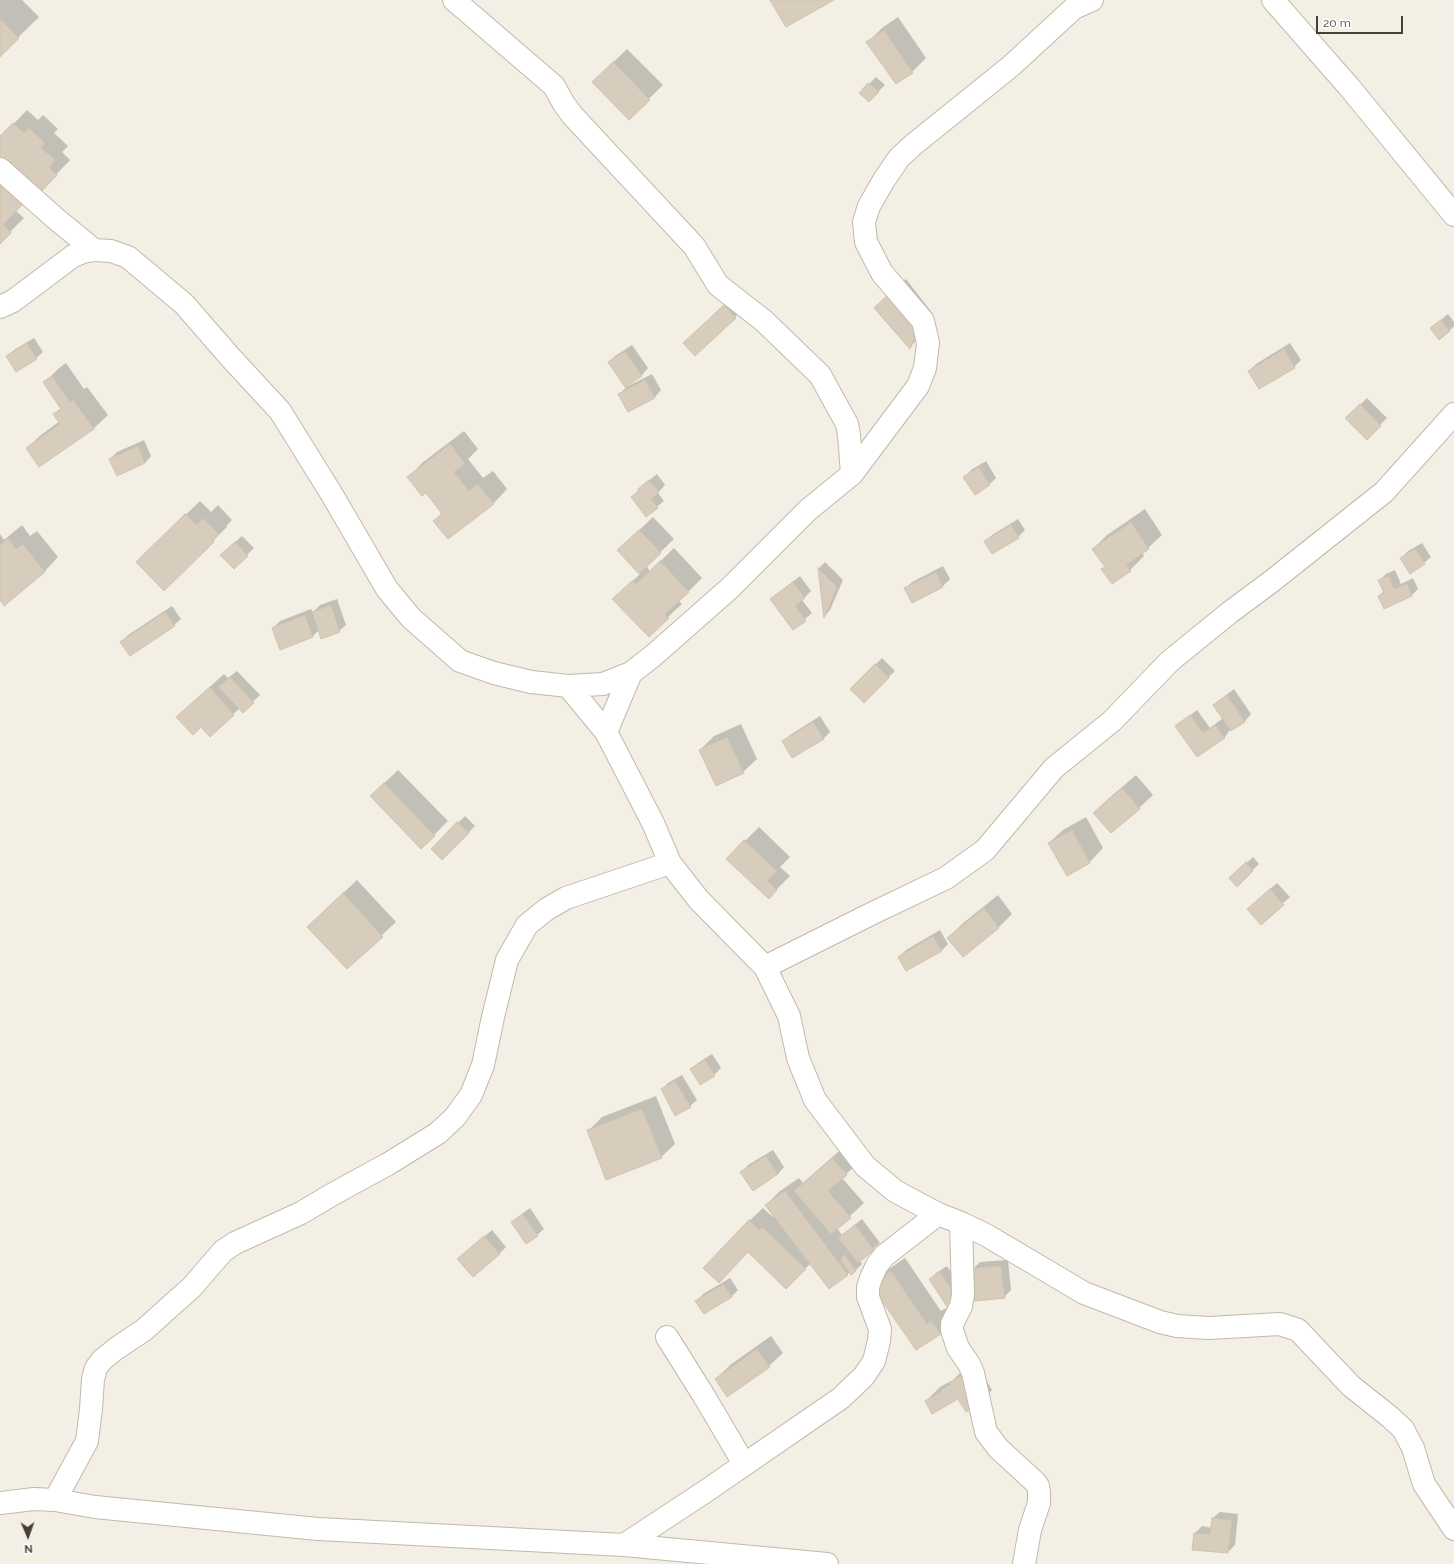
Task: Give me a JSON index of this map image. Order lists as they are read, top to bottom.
{
  "scale_bar": "20 m",
  "north": "bottom"
}
